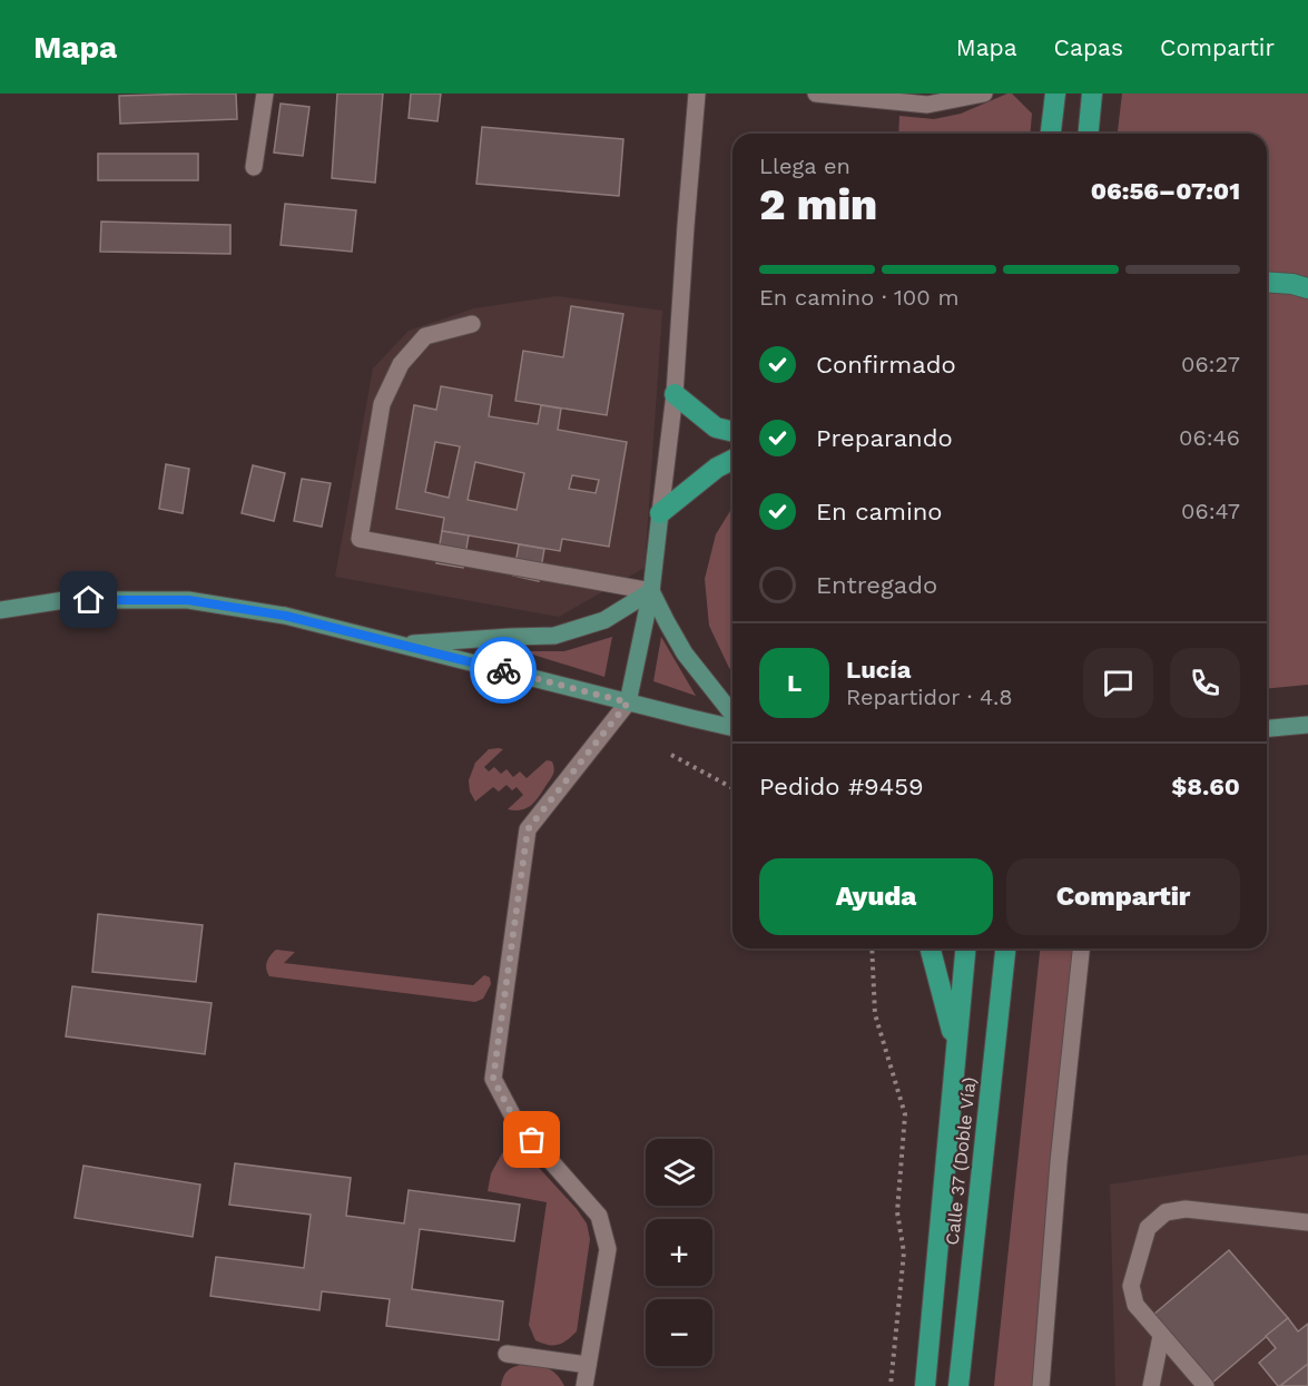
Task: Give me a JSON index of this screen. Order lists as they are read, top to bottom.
{
  "streets": {
    "highway": ["Calle 37 (Doble Vía)"]
  },
  "page": {
    "header": "Mapa",
    "nav": ["Mapa", "Capas", "Compartir"],
    "heading": ["2 min", "Llega en", "06:56–07:01"],
    "panel": [
      "Lucía",
      "Repartidor · 4.8",
      "Pedido #9459",
      "$8.60"
    ],
    "bar": "En camino · 100 m",
    "list": [
      ["Confirmado", "06:27"],
      ["Preparando", "06:46"],
      ["En camino", "06:47"],
      "Entregado"
    ],
    "round": "L",
    "buttons": ["Ayuda", "Compartir"],
    "map_buttons": ["+", "−"]
  }
}
